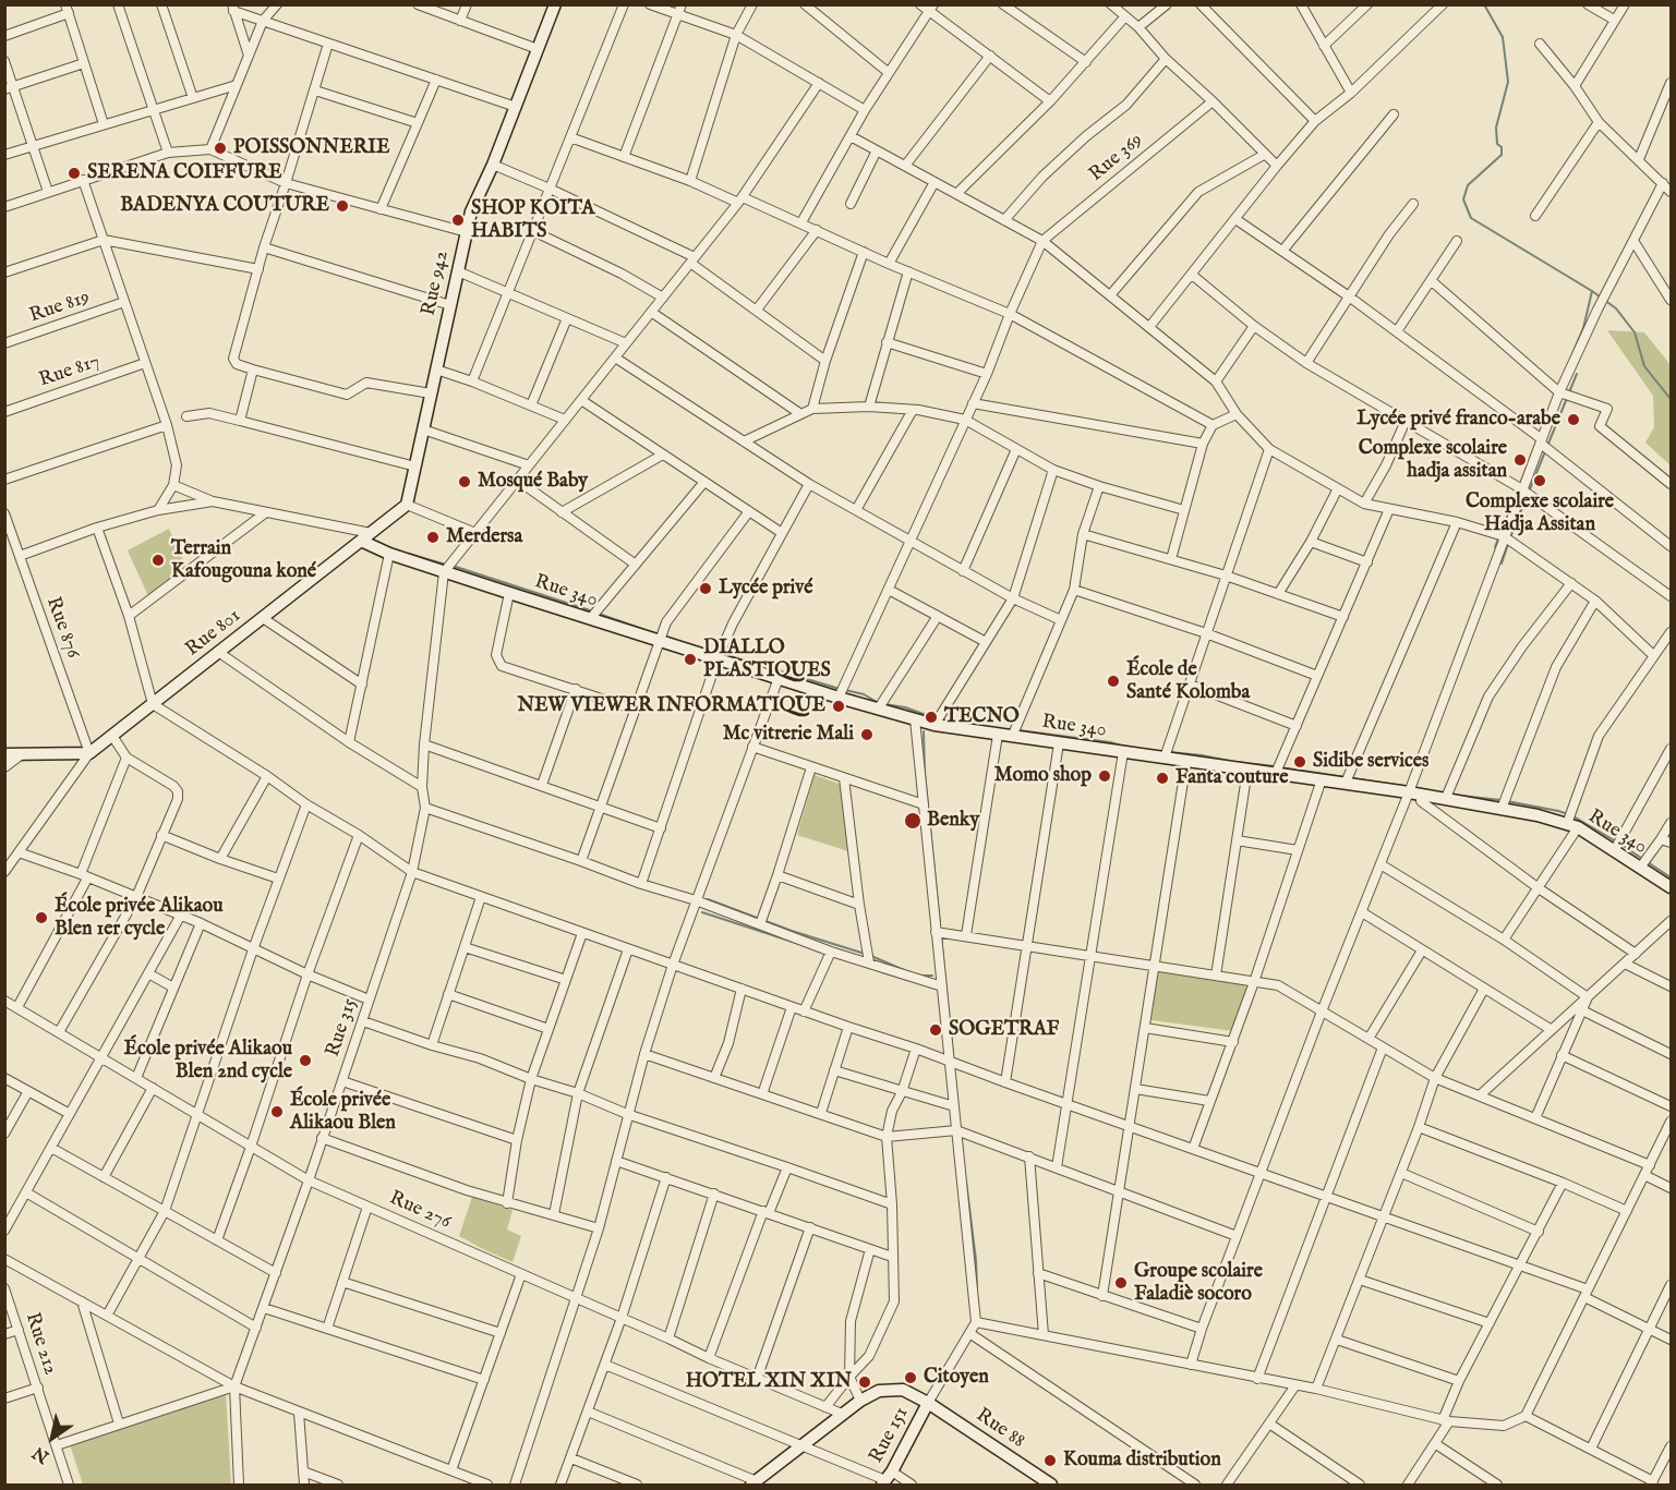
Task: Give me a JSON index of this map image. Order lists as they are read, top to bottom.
{
  "streets": {
    "street": [
      "Rue 369",
      "Rue 942",
      "Rue 819",
      "Rue 817",
      "Rue 340",
      "Rue 876",
      "Rue 801",
      "Rue 315",
      "Rue 276",
      "Rue 212",
      "Rue 88",
      "Rue 151"
    ]
  },
  "crossings": [
    ["Rue 942", "Rue 801"],
    ["Rue 340", "Rue 801"],
    ["Rue 340", "Rue 315"],
    ["Rue 876", "Rue 801"],
    ["Rue 315", "Rue 276"],
    ["Rue 276", "Rue 88"],
    ["Rue 88", "Rue 151"]
  ],
  "places": [
    "POISSONNERIE",
    "SERENA COIFFURE",
    "BADENYA COUTURE",
    "SHOP KOITA HABITS",
    "Lycée privé franco-arabe",
    "Complexe scolaire hadja assitan",
    "Complexe scolaire Hadja Assitan",
    "Mosqué Baby",
    "Merdersa",
    "Terrain Kafougouna koné",
    "Lycée privé",
    "DIALLO PLASTIQUES",
    "École de Santé Kolomba",
    "NEW VIEWER INFORMATIQUE",
    "TECNO",
    "Mc vitrerie Mali",
    "Sidibe services",
    "Momo shop",
    "Fanta couture",
    "Benky",
    "École privée Alikaou Blen 1er cycle",
    "SOGETRAF",
    "École privée Alikaou Blen 2nd cycle",
    "École privée Alikaou Blen",
    "Groupe scolaire Faladiè socoro",
    "Citoyen",
    "HOTEL XIN XIN",
    "Kouma distribution"
  ],
  "north": "bottom left"
}
